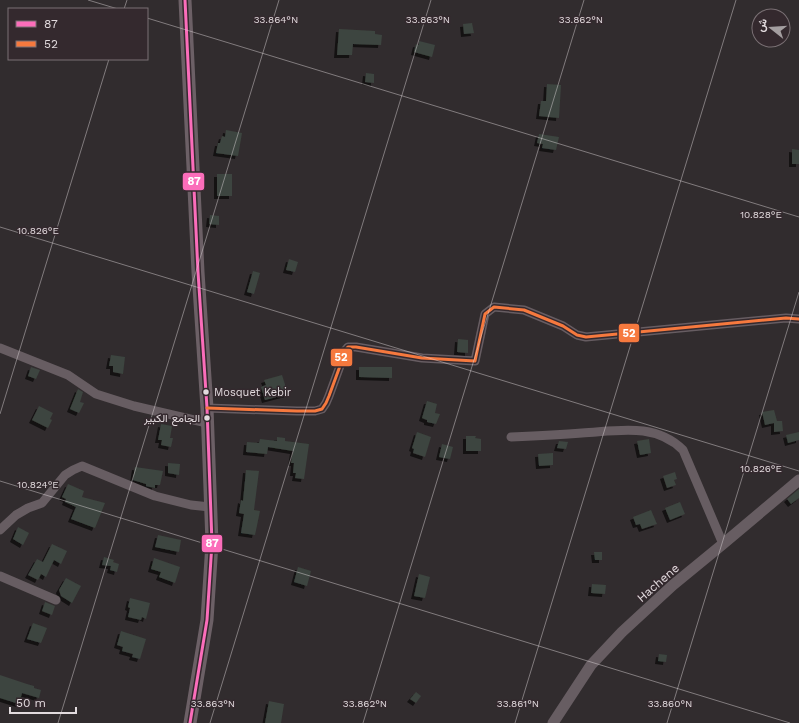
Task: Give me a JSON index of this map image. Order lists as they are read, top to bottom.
{
  "streets": {
    "street": ["Hachene"]
  },
  "places": ["Mosquet Kebir", "الجامع الكبير"],
  "lines": ["transit line 87", "transit line 52"],
  "legend": ["87", "52"],
  "scale_bar": "50 m",
  "north": "left",
  "coordinates": [
    "33.864°N",
    "33.863°N",
    "33.862°N",
    "10.828°E",
    "10.826°E",
    "10.824°E",
    "33.861°N",
    "33.860°N"
  ]
}
